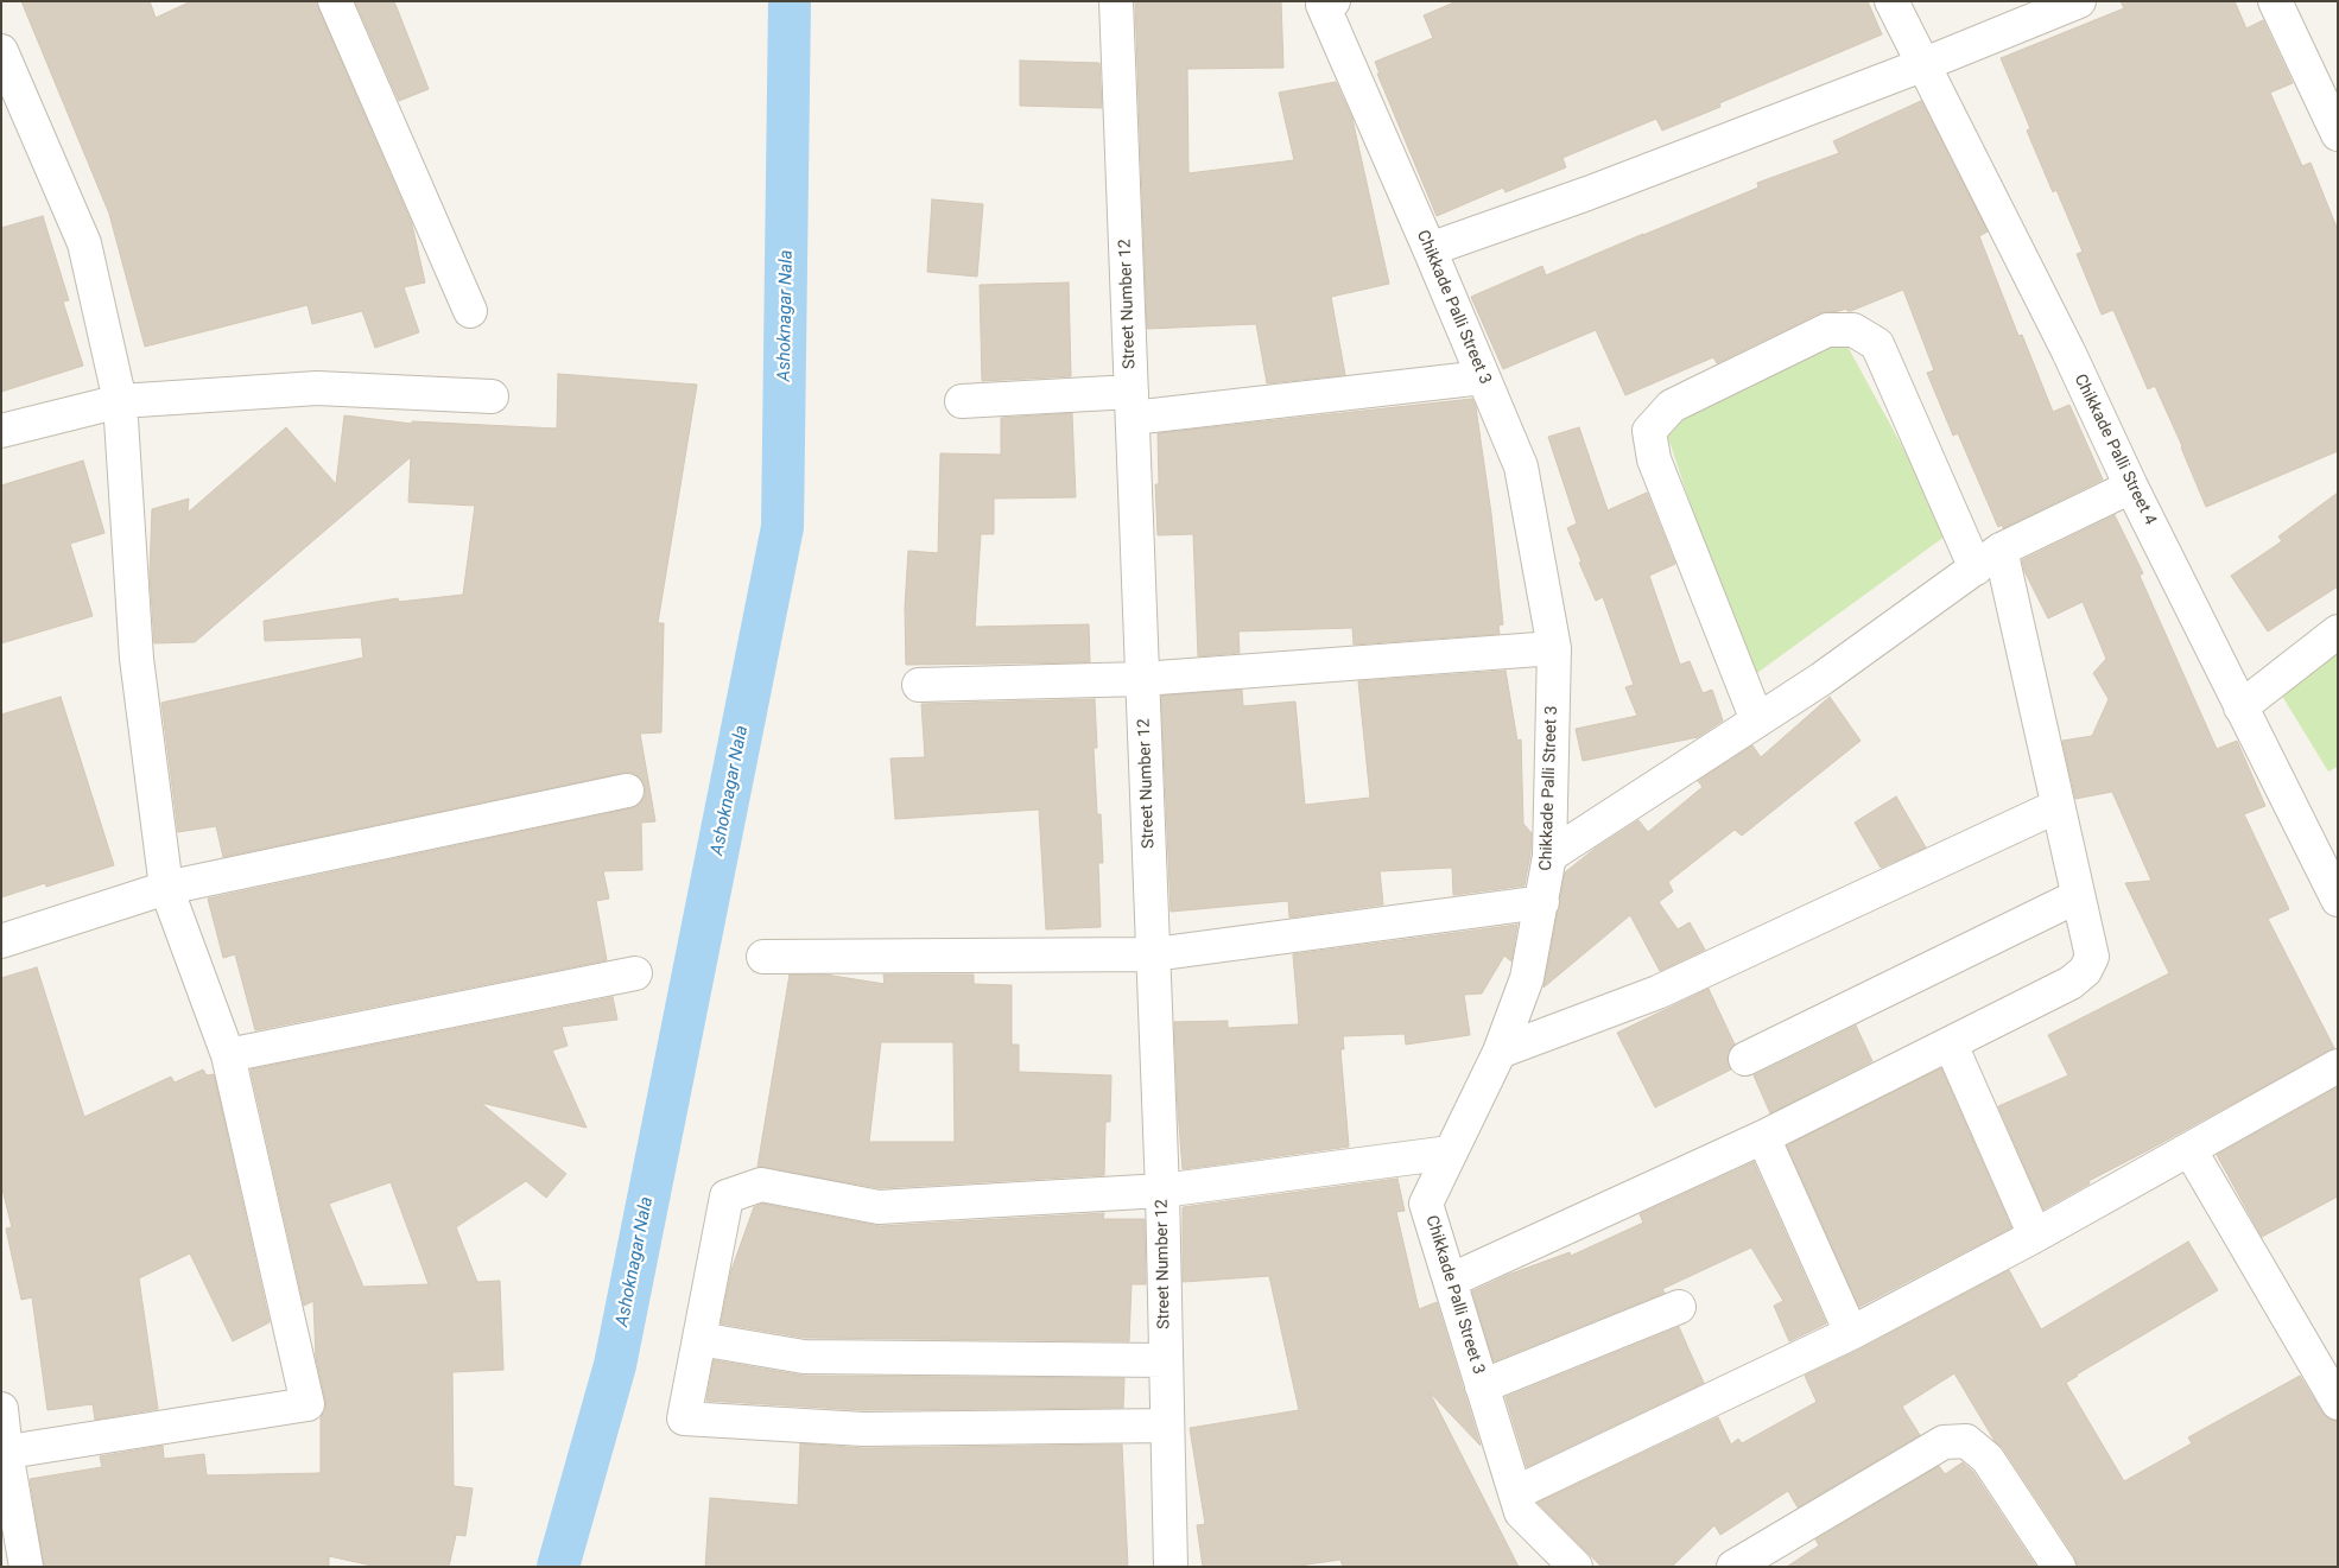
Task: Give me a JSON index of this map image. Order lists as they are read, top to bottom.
{
  "streets": {
    "street": ["Street Number 12", "Chikkade Palli Street 3", "Chikkade Palli Street 4"]
  },
  "water": ["Ashoknagar Nala"]
}
